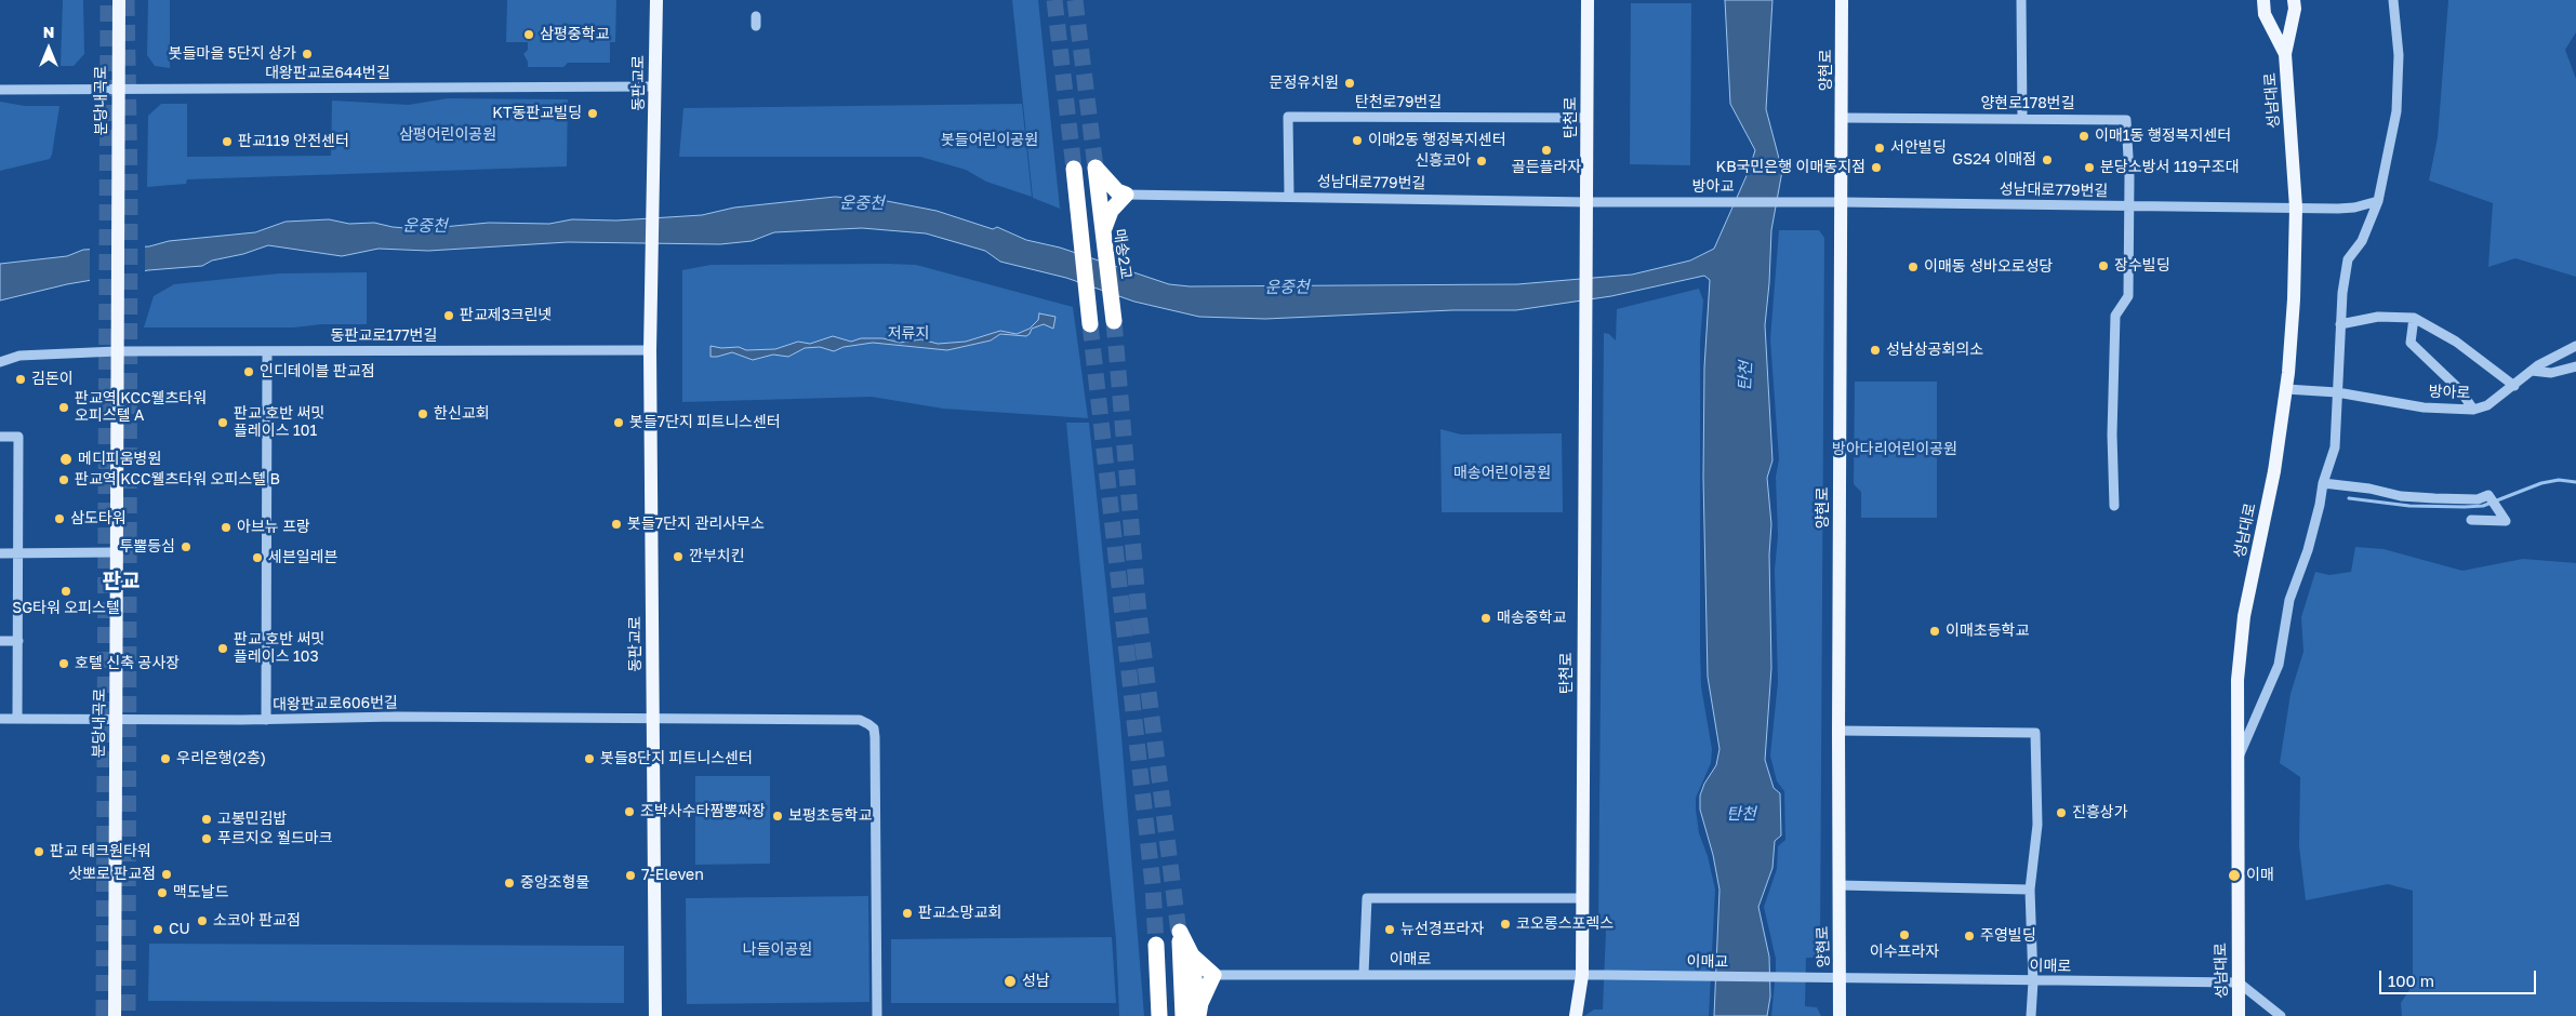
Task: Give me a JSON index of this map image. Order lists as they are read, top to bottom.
{
  "streets": {
    "highway": ["매송2교"],
    "main road": [
      "양현로",
      "동판교로",
      "분당내곡로",
      "성남대로",
      "탄천로"
    ],
    "street": [
      "대왕판교로644번길",
      "탄천로79번길",
      "양현로178번길",
      "성남대로779번길",
      "방아교",
      "동판교로177번길",
      "방아로",
      "대왕판교로606번길",
      "이매로",
      "이매교"
    ]
  },
  "crossings": [
    ["양현로", "양현로178번길"],
    ["양현로", "성남대로779번길"],
    ["양현로", "이매로"],
    ["대왕판교로644번길", "동판교로"],
    ["대왕판교로644번길", "분당내곡로"],
    ["동판교로", "동판교로177번길"],
    ["동판교로", "대왕판교로606번길"],
    ["분당내곡로", "동판교로177번길"],
    ["분당내곡로", "대왕판교로606번길"],
    ["성남대로", "성남대로779번길"],
    ["성남대로", "방아로"],
    ["성남대로", "이매로"],
    ["탄천로79번길", "탄천로"],
    ["탄천로79번길", "성남대로779번길"],
    ["양현로178번길", "성남대로779번길"],
    ["탄천로", "성남대로779번길"],
    ["탄천로", "이매로"],
    ["성남대로779번길", "방아교"],
    ["이매로", "이매교"]
  ],
  "districts": ["판교"],
  "water": ["운중천", "탄천"],
  "parks": [
    "삼평어린이공원",
    "봇들어린이공원",
    "저류지",
    "방아다리어린이공원",
    "매송어린이공원",
    "나들이공원"
  ],
  "places": [
    "삼평중학교",
    "봇들마을 5단지 상가",
    "문정유치원",
    "KT동판교빌딩",
    "이매1동 행정복지센터",
    "이매2동 행정복지센터",
    "판교119 안전센터",
    "서안빌딩",
    "골든플라자",
    "GS24 이매점",
    "신흥코아",
    "KB국민은행 이매동지점",
    "분당소방서 119구조대",
    "장수빌딩",
    "이매동 성바오로성당",
    "판교제3크린넷",
    "성남상공회의소",
    "인디테이블 판교점",
    "김돈이",
    "판교역 KCC웰츠타워 오피스텔 A",
    "한신교회",
    "판교 호반 써밋 플레이스 101",
    "봇들7단지 피트니스센터",
    "메디피움병원",
    "판교역 KCC웰츠타워 오피스텔 B",
    "삼도타워",
    "봇들7단지 관리사무소",
    "아브뉴 프랑",
    "투뿔등심",
    "깐부치킨",
    "세븐일레븐",
    "SG타워 오피스텔",
    "매송중학교",
    "이매초등학교",
    "판교 호반 써밋 플레이스 103",
    "호텔 신축 공사장",
    "우리은행(2층)",
    "봇들8단지 피트니스센터",
    "조박사수타짬뽕짜장",
    "진흥상가",
    "보평초등학교",
    "고봉민김밥",
    "푸르지오 월드마크",
    "판교 테크원타워",
    "삿뽀로 판교점",
    "7-Eleven",
    "이매",
    "중앙조형물",
    "맥도날드",
    "판교소망교회",
    "소코아 판교점",
    "코오롱스포렉스",
    "CU",
    "뉴선경프라자",
    "이수프라자",
    "주영빌딩",
    "성남"
  ],
  "scale_bar": "100 m",
  "north": "top"
}
